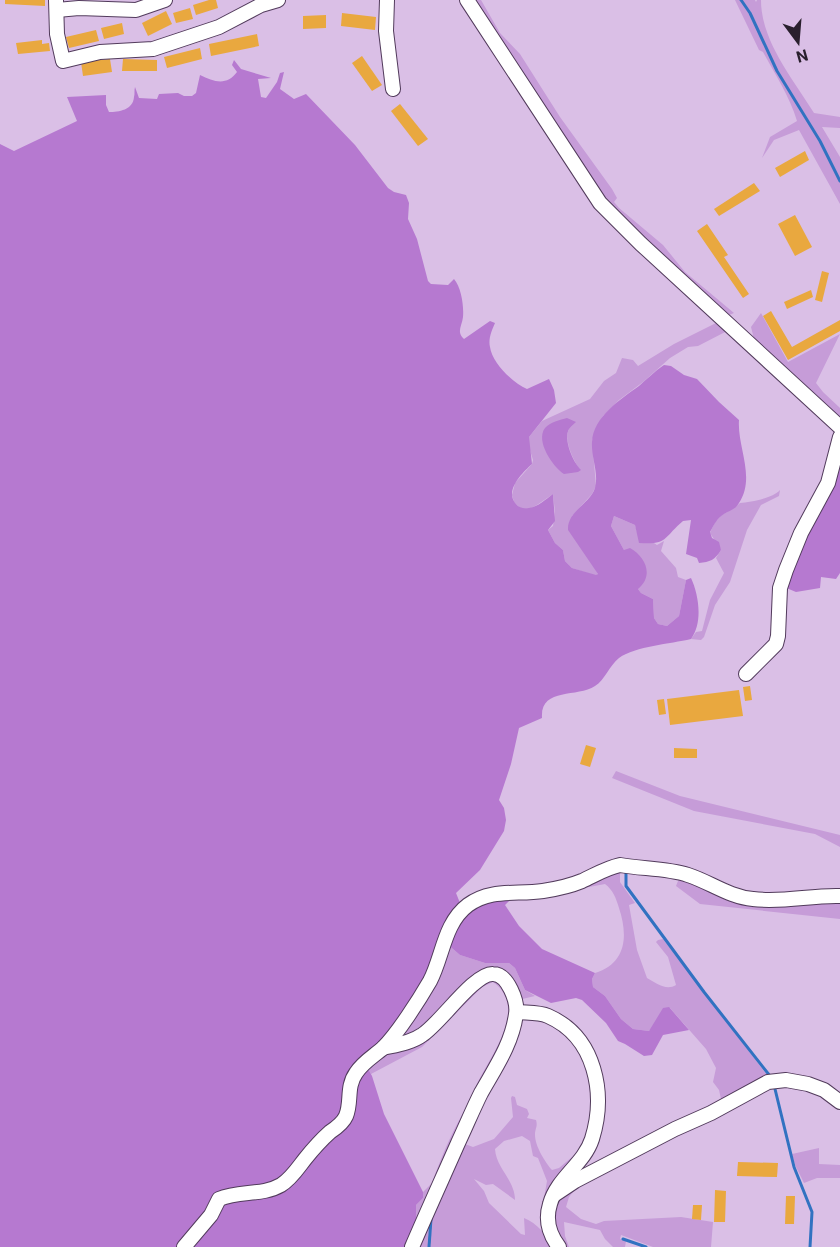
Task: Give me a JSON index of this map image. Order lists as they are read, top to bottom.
{
  "north": "bottom"
}
